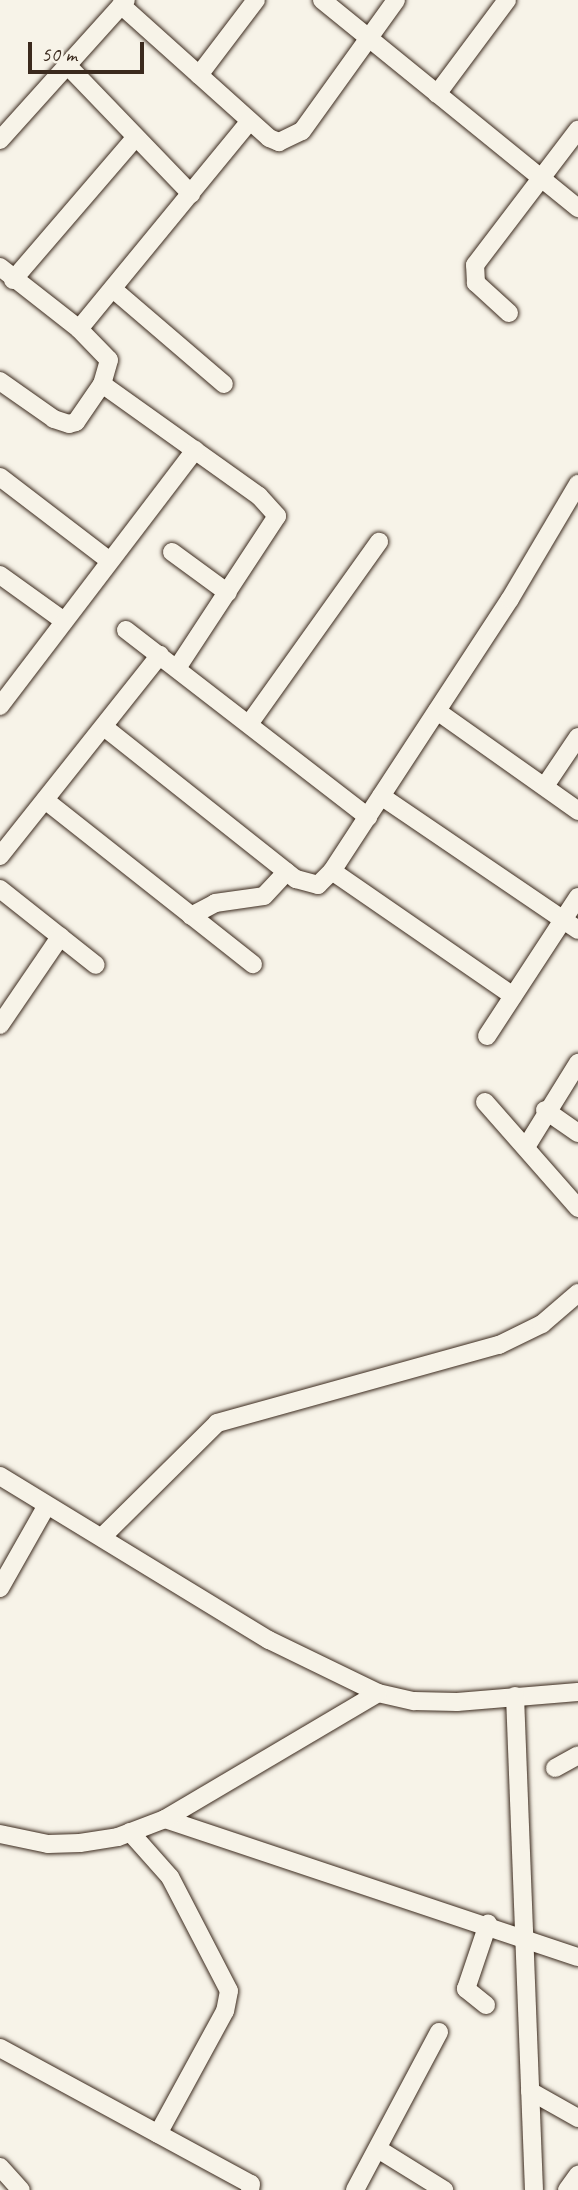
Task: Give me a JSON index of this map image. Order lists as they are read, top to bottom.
{
  "scale_bar": "50 m"
}
